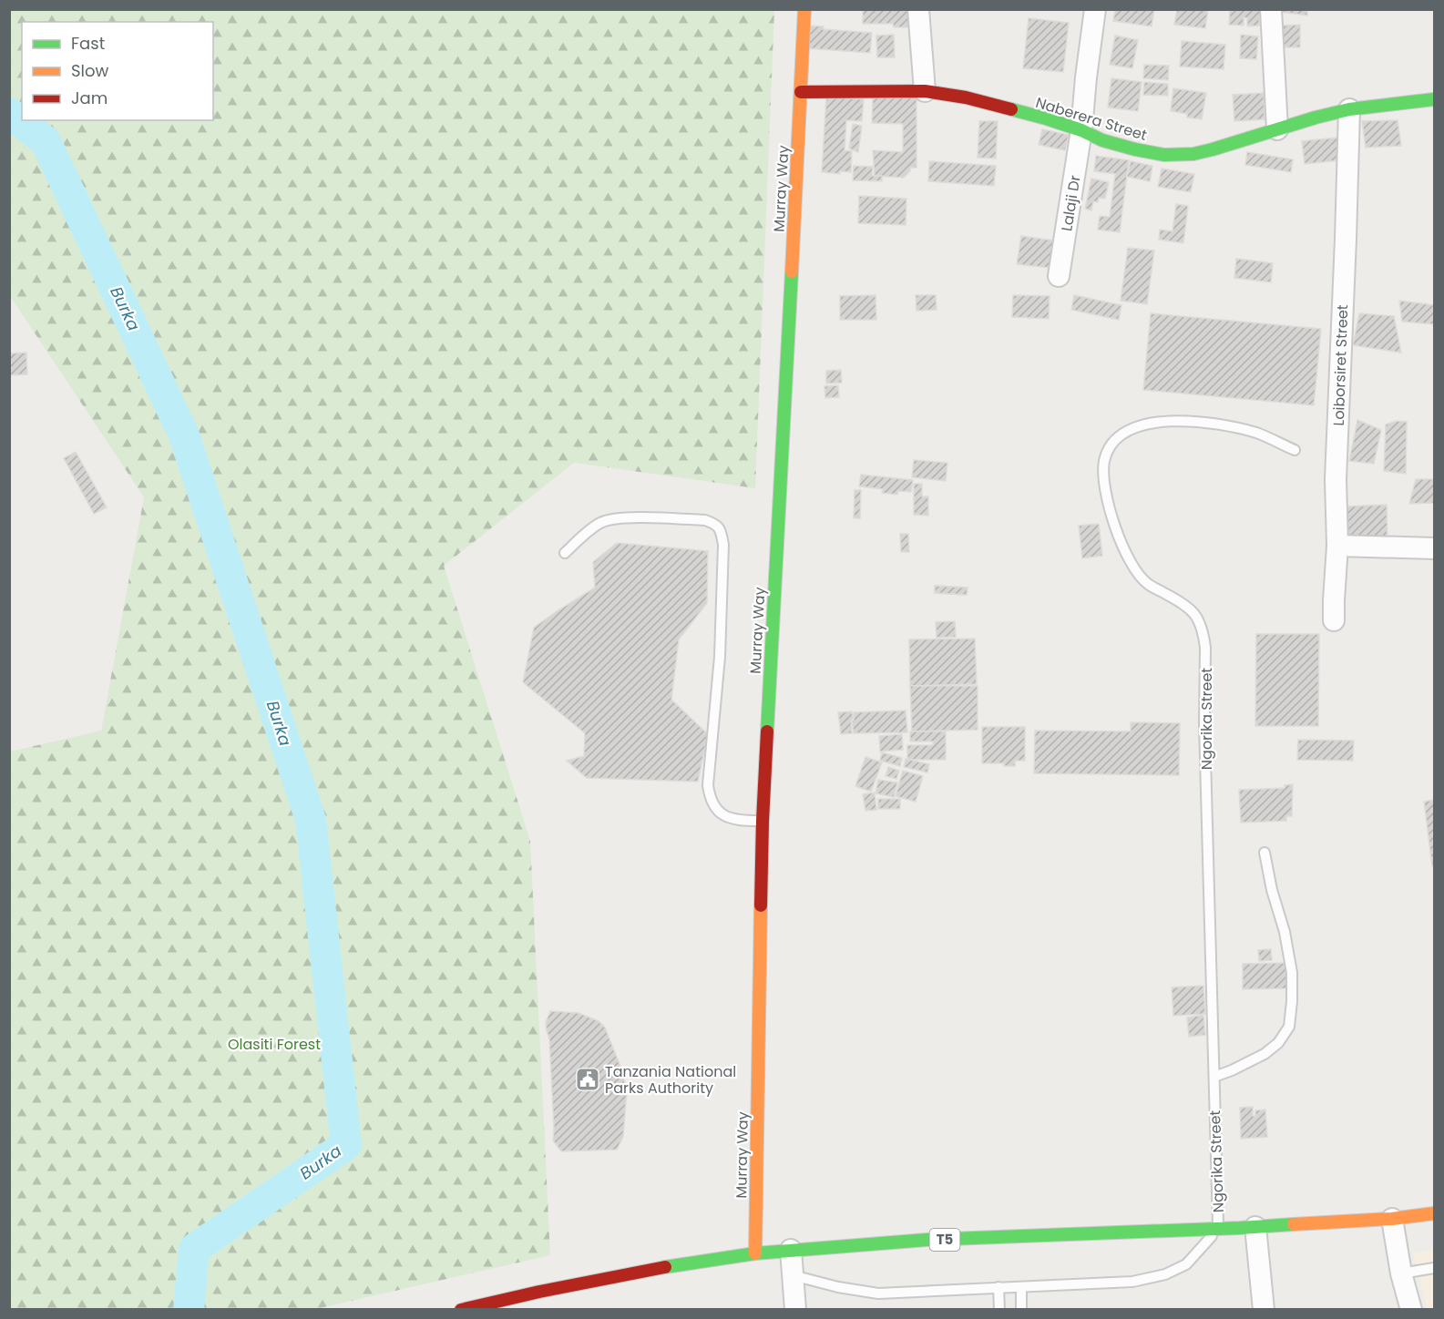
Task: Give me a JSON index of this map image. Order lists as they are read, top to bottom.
{
  "streets": {
    "main road": ["Naberera Street", "Murray Way", "T5"],
    "street": ["Lalaji Dr", "Loiborsiret Street"],
    "lane": ["Ngorika Street"]
  },
  "crossings": [
    ["Naberera Street", "Murray Way"],
    ["Naberera Street", "Lalaji Dr"],
    ["Naberera Street", "Loiborsiret Street"],
    ["Murray Way", "T5"],
    ["Ngorika Street", "T5"]
  ],
  "water": ["Burka"],
  "parks": ["Olasiti Forest"],
  "places": {
    "public building": ["Tanzania National Parks Authority"]
  },
  "legend": ["Fast", "Slow", "Jam"]
}
